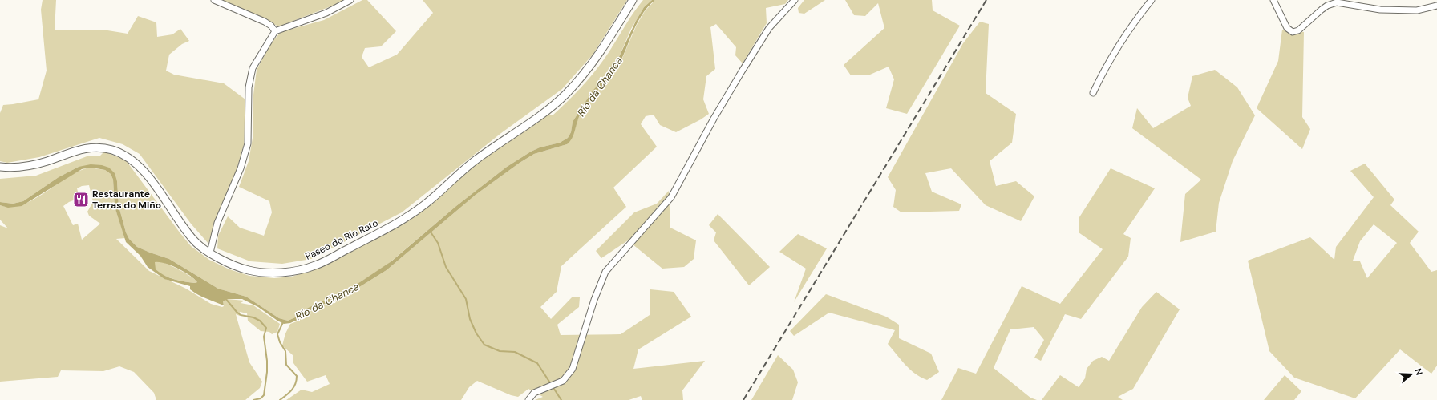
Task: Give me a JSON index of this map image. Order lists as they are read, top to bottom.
{
  "streets": {
    "street": ["Paseo do Río Rato"]
  },
  "water": ["Río da Chanca"],
  "places": {
    "restaurant": ["Restaurante Terras do Miño"]
  },
  "north": "right"
}
